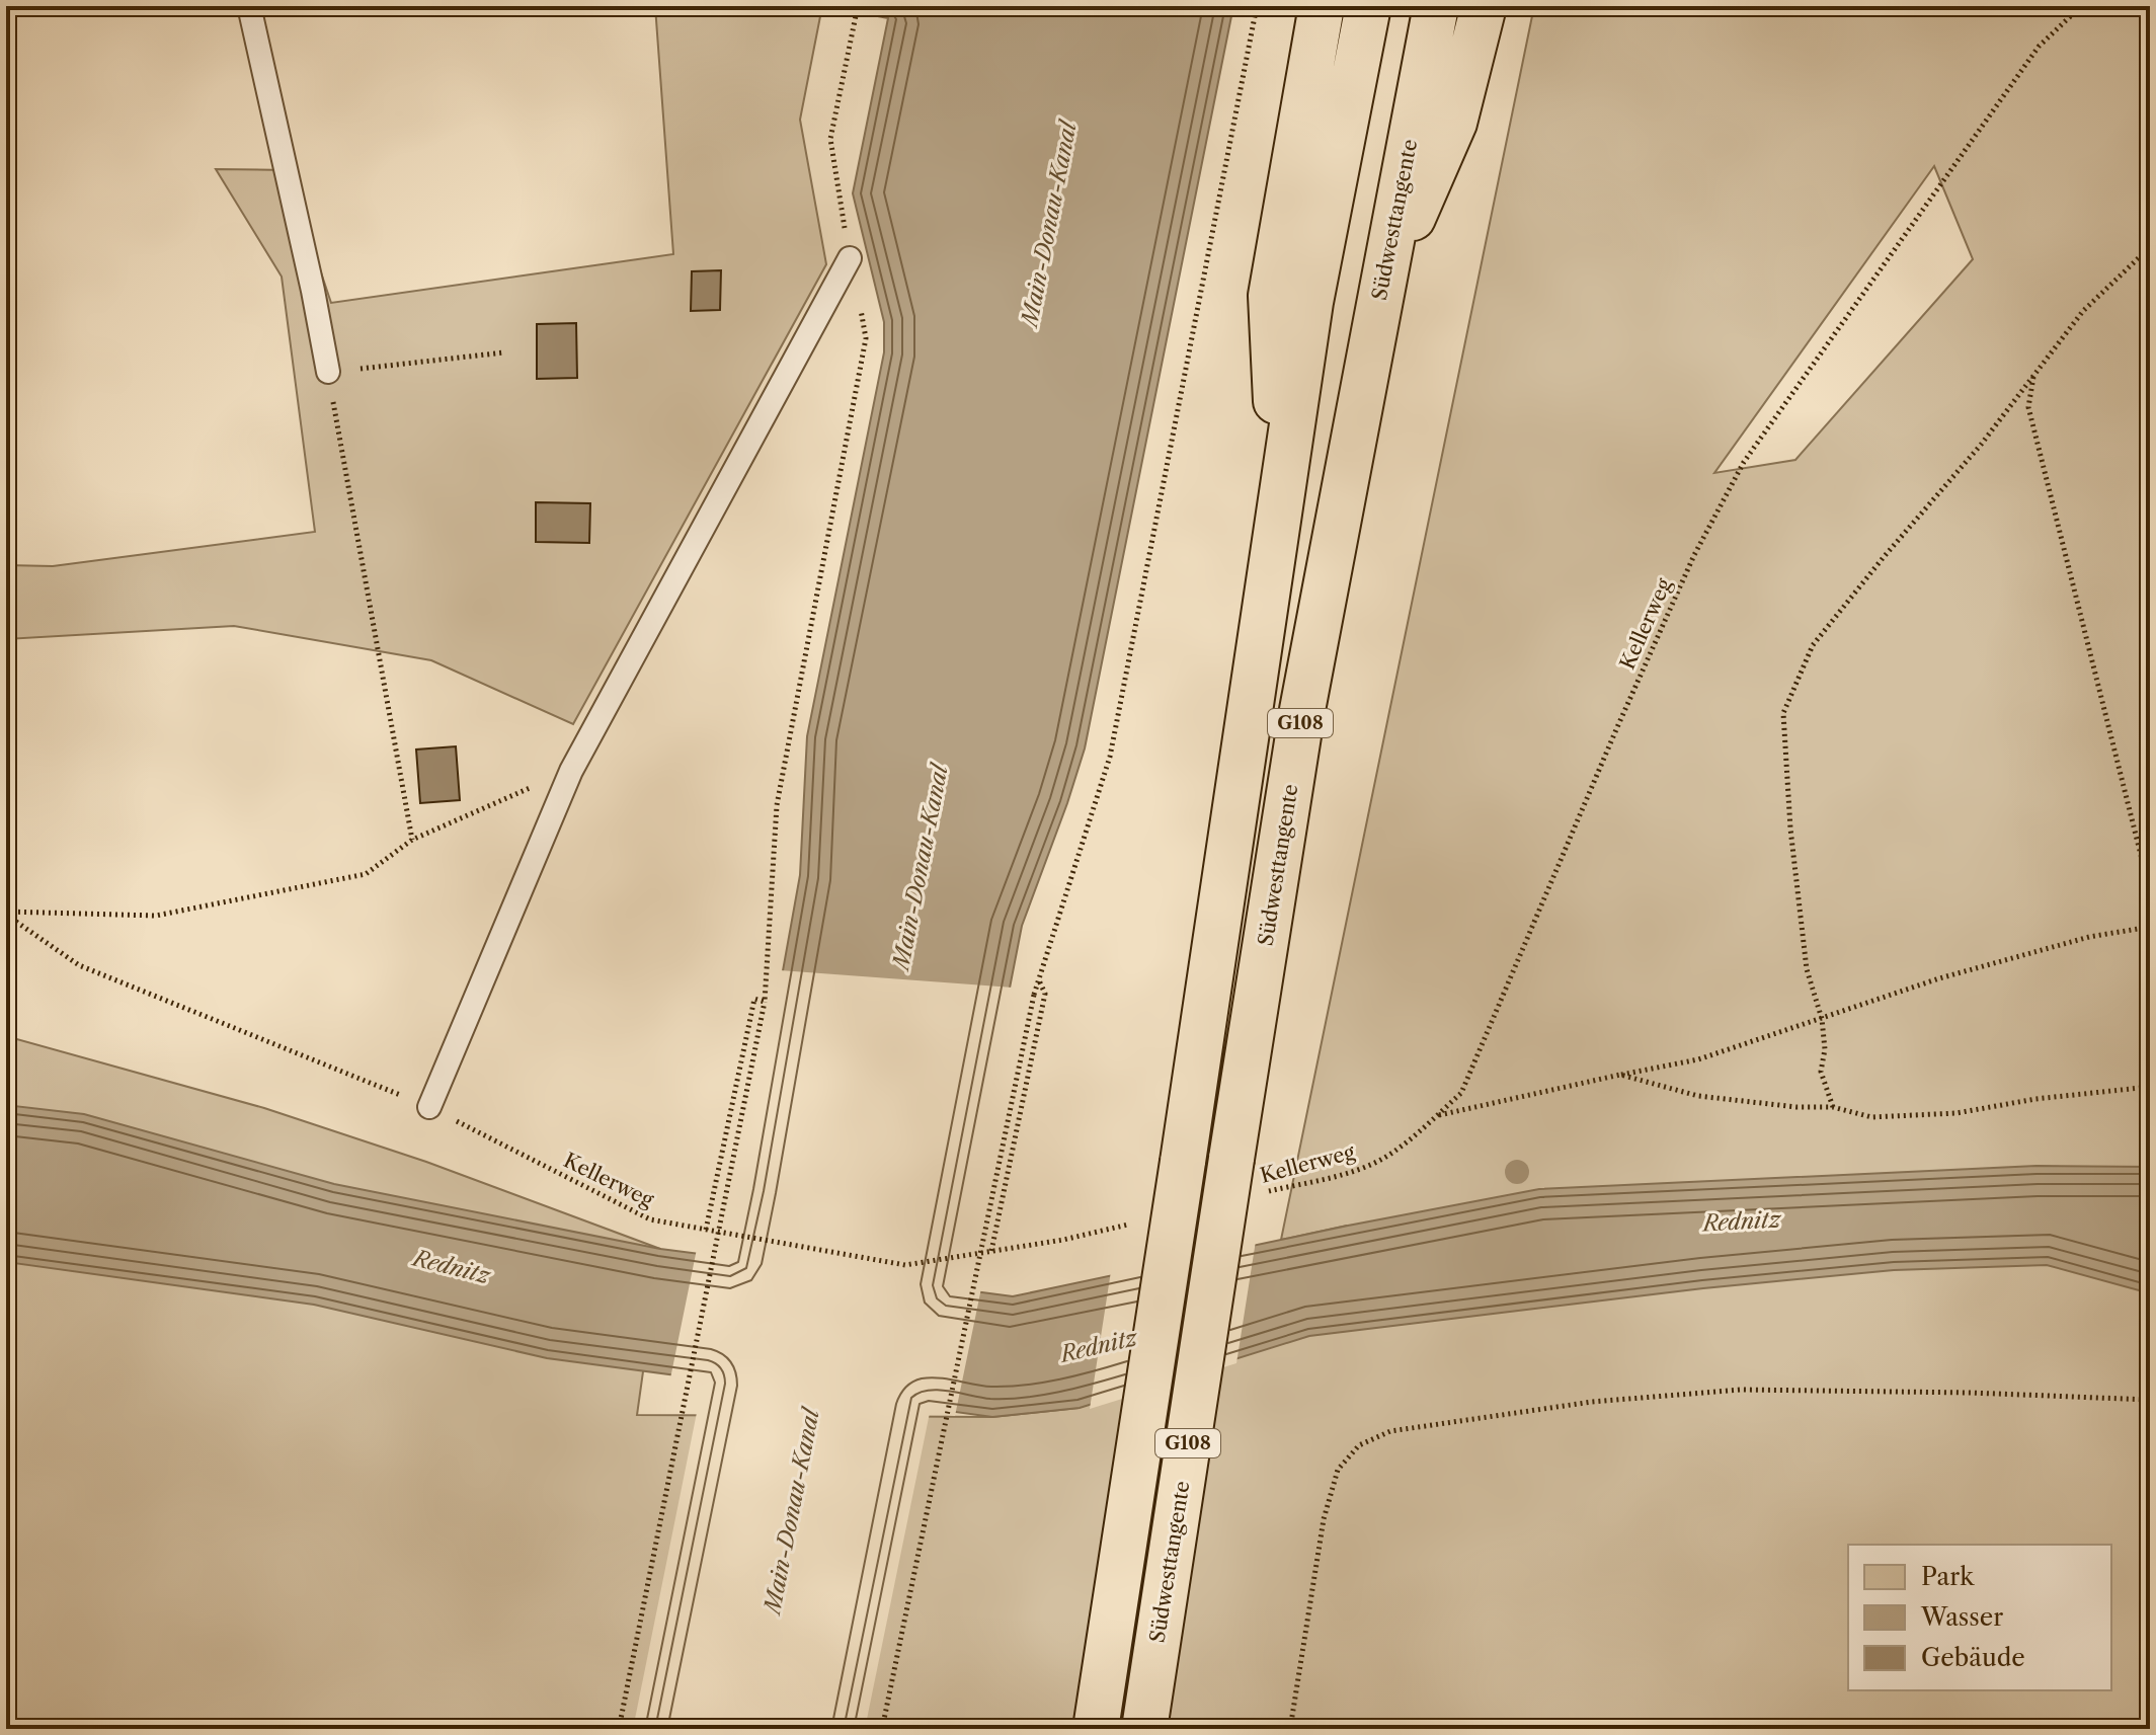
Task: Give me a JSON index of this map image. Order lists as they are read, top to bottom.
{
  "streets": {
    "highway": ["Südwesttangente", "G108"],
    "path": ["Kellerweg"]
  },
  "water": ["Main-Donau-Kanal", "Rednitz"],
  "legend": ["Park", "Wasser", "Gebäude"]
}
